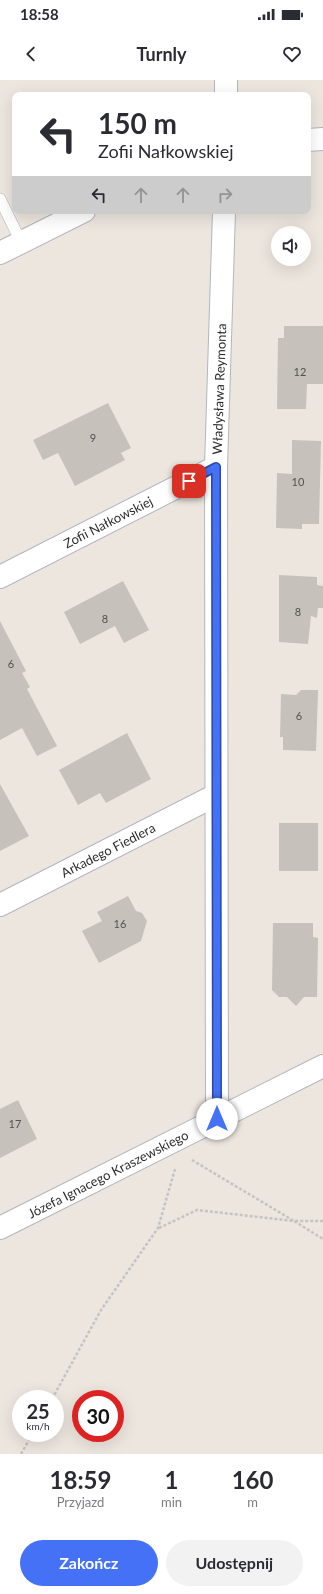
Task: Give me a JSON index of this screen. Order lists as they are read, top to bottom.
{
  "streets": {
    "street": [
      "Władysława Reymonta",
      "Zofii Nałkowskiej",
      "Arkadego Fiedlera",
      "Józefa Ignacego Kraszewskiego"
    ]
  },
  "crossings": [
    ["Władysława Reymonta", "Zofii Nałkowskiej"],
    ["Władysława Reymonta", "Arkadego Fiedlera"],
    ["Władysława Reymonta", "Józefa Ignacego Kraszewskiego"]
  ],
  "house_numbers": [
    "12",
    "9",
    "10",
    "8",
    "8",
    "6",
    "6",
    "16",
    "17"
  ],
  "page": {
    "status": "18:58",
    "header": "Turnly",
    "turn": ["150 m", "Zofii Nałkowskiej"],
    "speed": "25 km/h",
    "limit": "30",
    "eta": [
      "18:59",
      "Przyjazd",
      "1",
      "min",
      "160",
      "m"
    ],
    "buttons": ["Zakończ", "Udostępnij"]
  }
}
